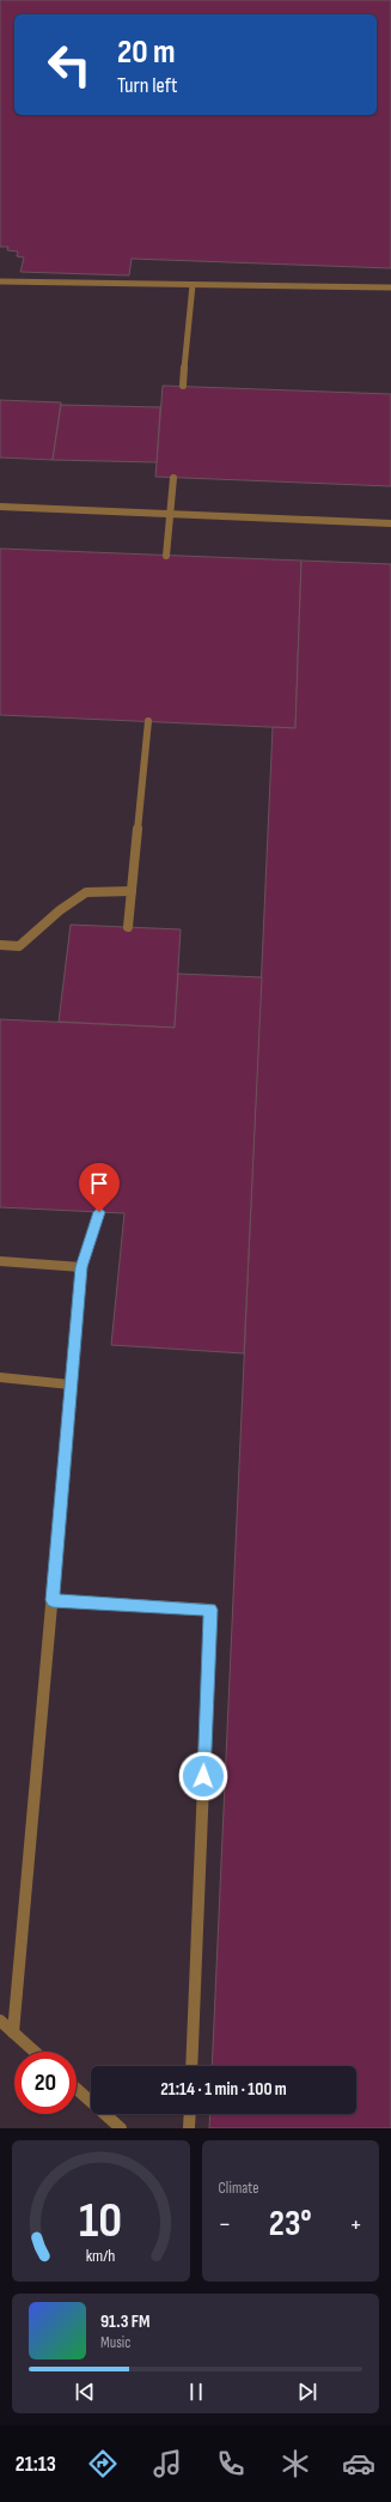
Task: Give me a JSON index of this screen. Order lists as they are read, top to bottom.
{
  "page": {
    "turn": ["20 m", "Turn left"],
    "limit": "20",
    "trip": "21:14 · 1 min · 100 m",
    "tile": "Climate",
    "heat": ["−", "23°", "+"],
    "song": ["91.3 FM", "Music"],
    "tabs": "21:13",
    "gauge": ["10", "km/h"]
  }
}
